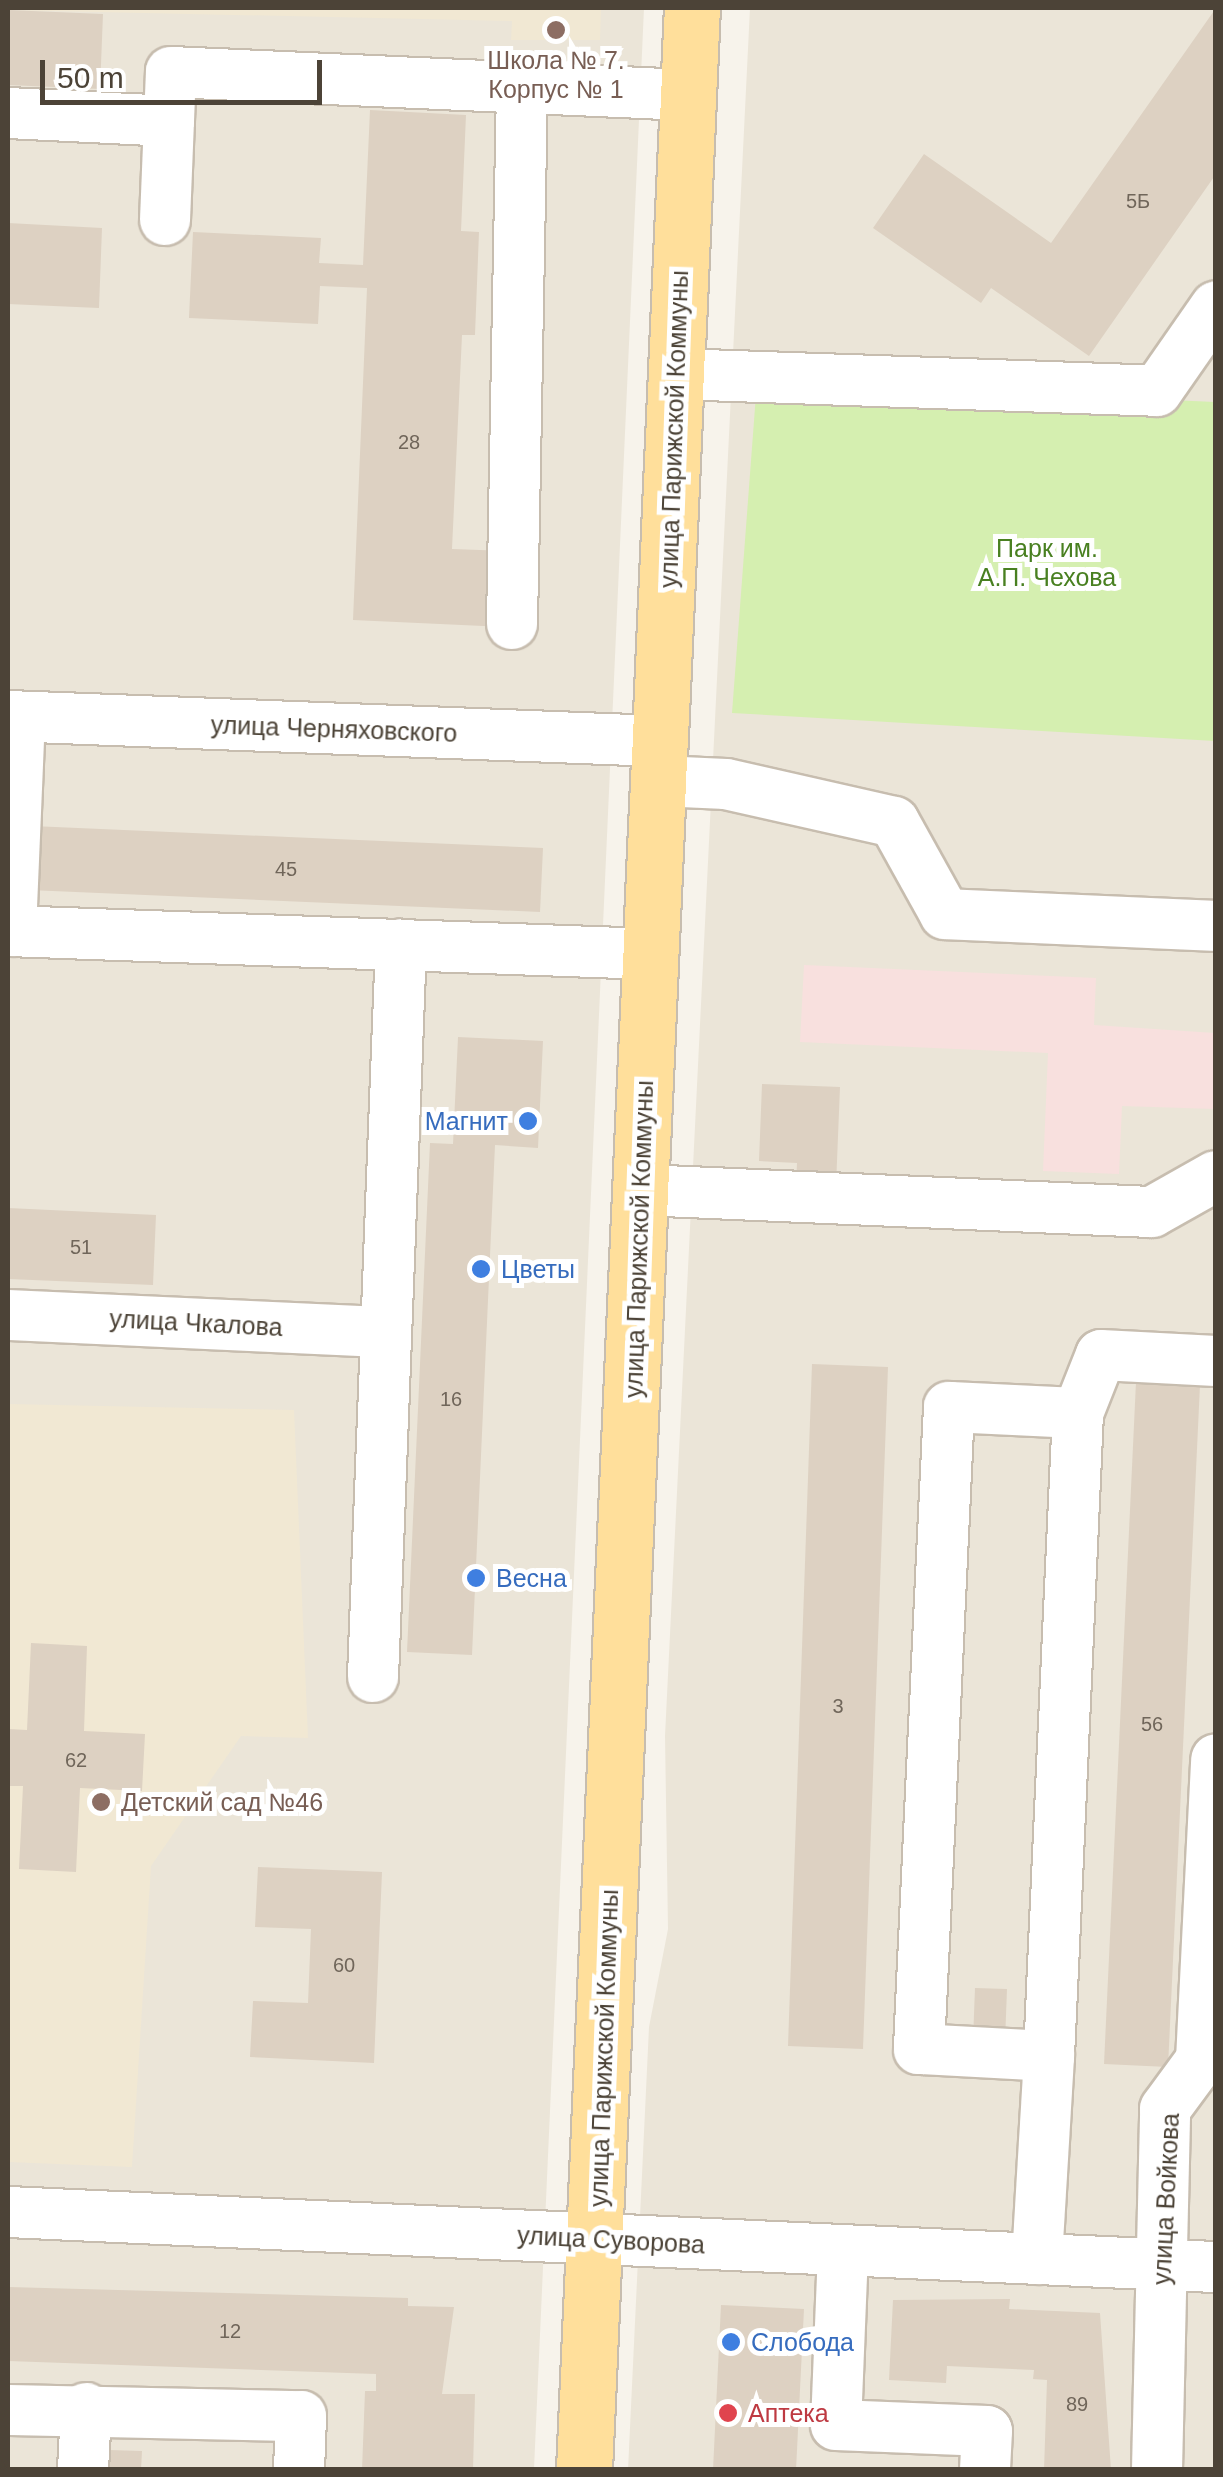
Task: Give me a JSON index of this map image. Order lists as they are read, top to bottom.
{
  "streets": {
    "main road": ["улица Парижской Коммуны"],
    "street": [
      "улица Черняховского",
      "улица Чкалова",
      "улица Войкова",
      "улица Суворова"
    ]
  },
  "crossings": [
    ["улица Парижской Коммуны", "улица Черняховского"],
    ["улица Парижской Коммуны", "улица Суворова"],
    ["улица Войкова", "улица Суворова"]
  ],
  "parks": ["Парк им. А.П. Чехова"],
  "places": [
    "Школа № 7. Корпус № 1",
    "Магнит",
    "Цветы",
    "Весна",
    "Детский сад №46",
    "Слобода",
    "Аптека"
  ],
  "house_numbers": [
    "5Б",
    "28",
    "45",
    "51",
    "16",
    "3",
    "56",
    "62",
    "60",
    "12",
    "89"
  ],
  "scale_bar": "50 m"
}
